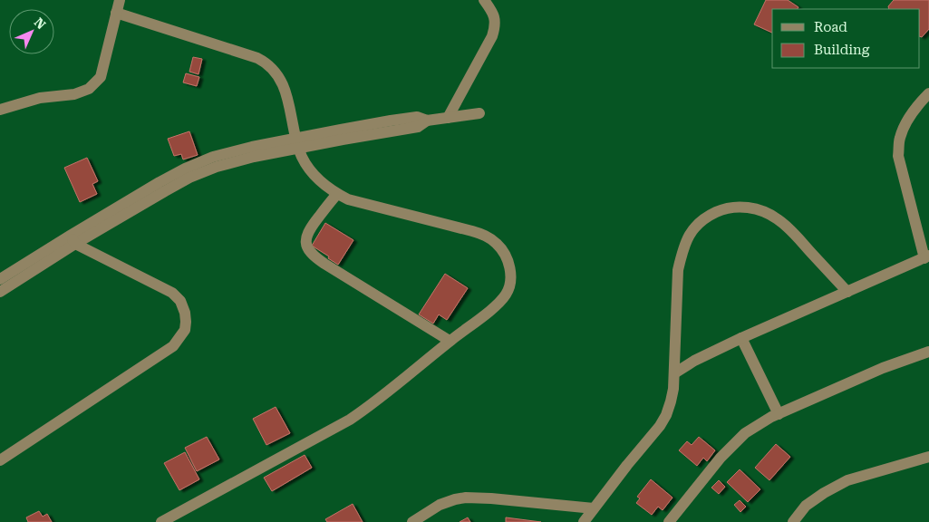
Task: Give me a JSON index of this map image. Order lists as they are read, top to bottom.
{
  "legend": ["Road", "Building"],
  "north": "top right"
}
